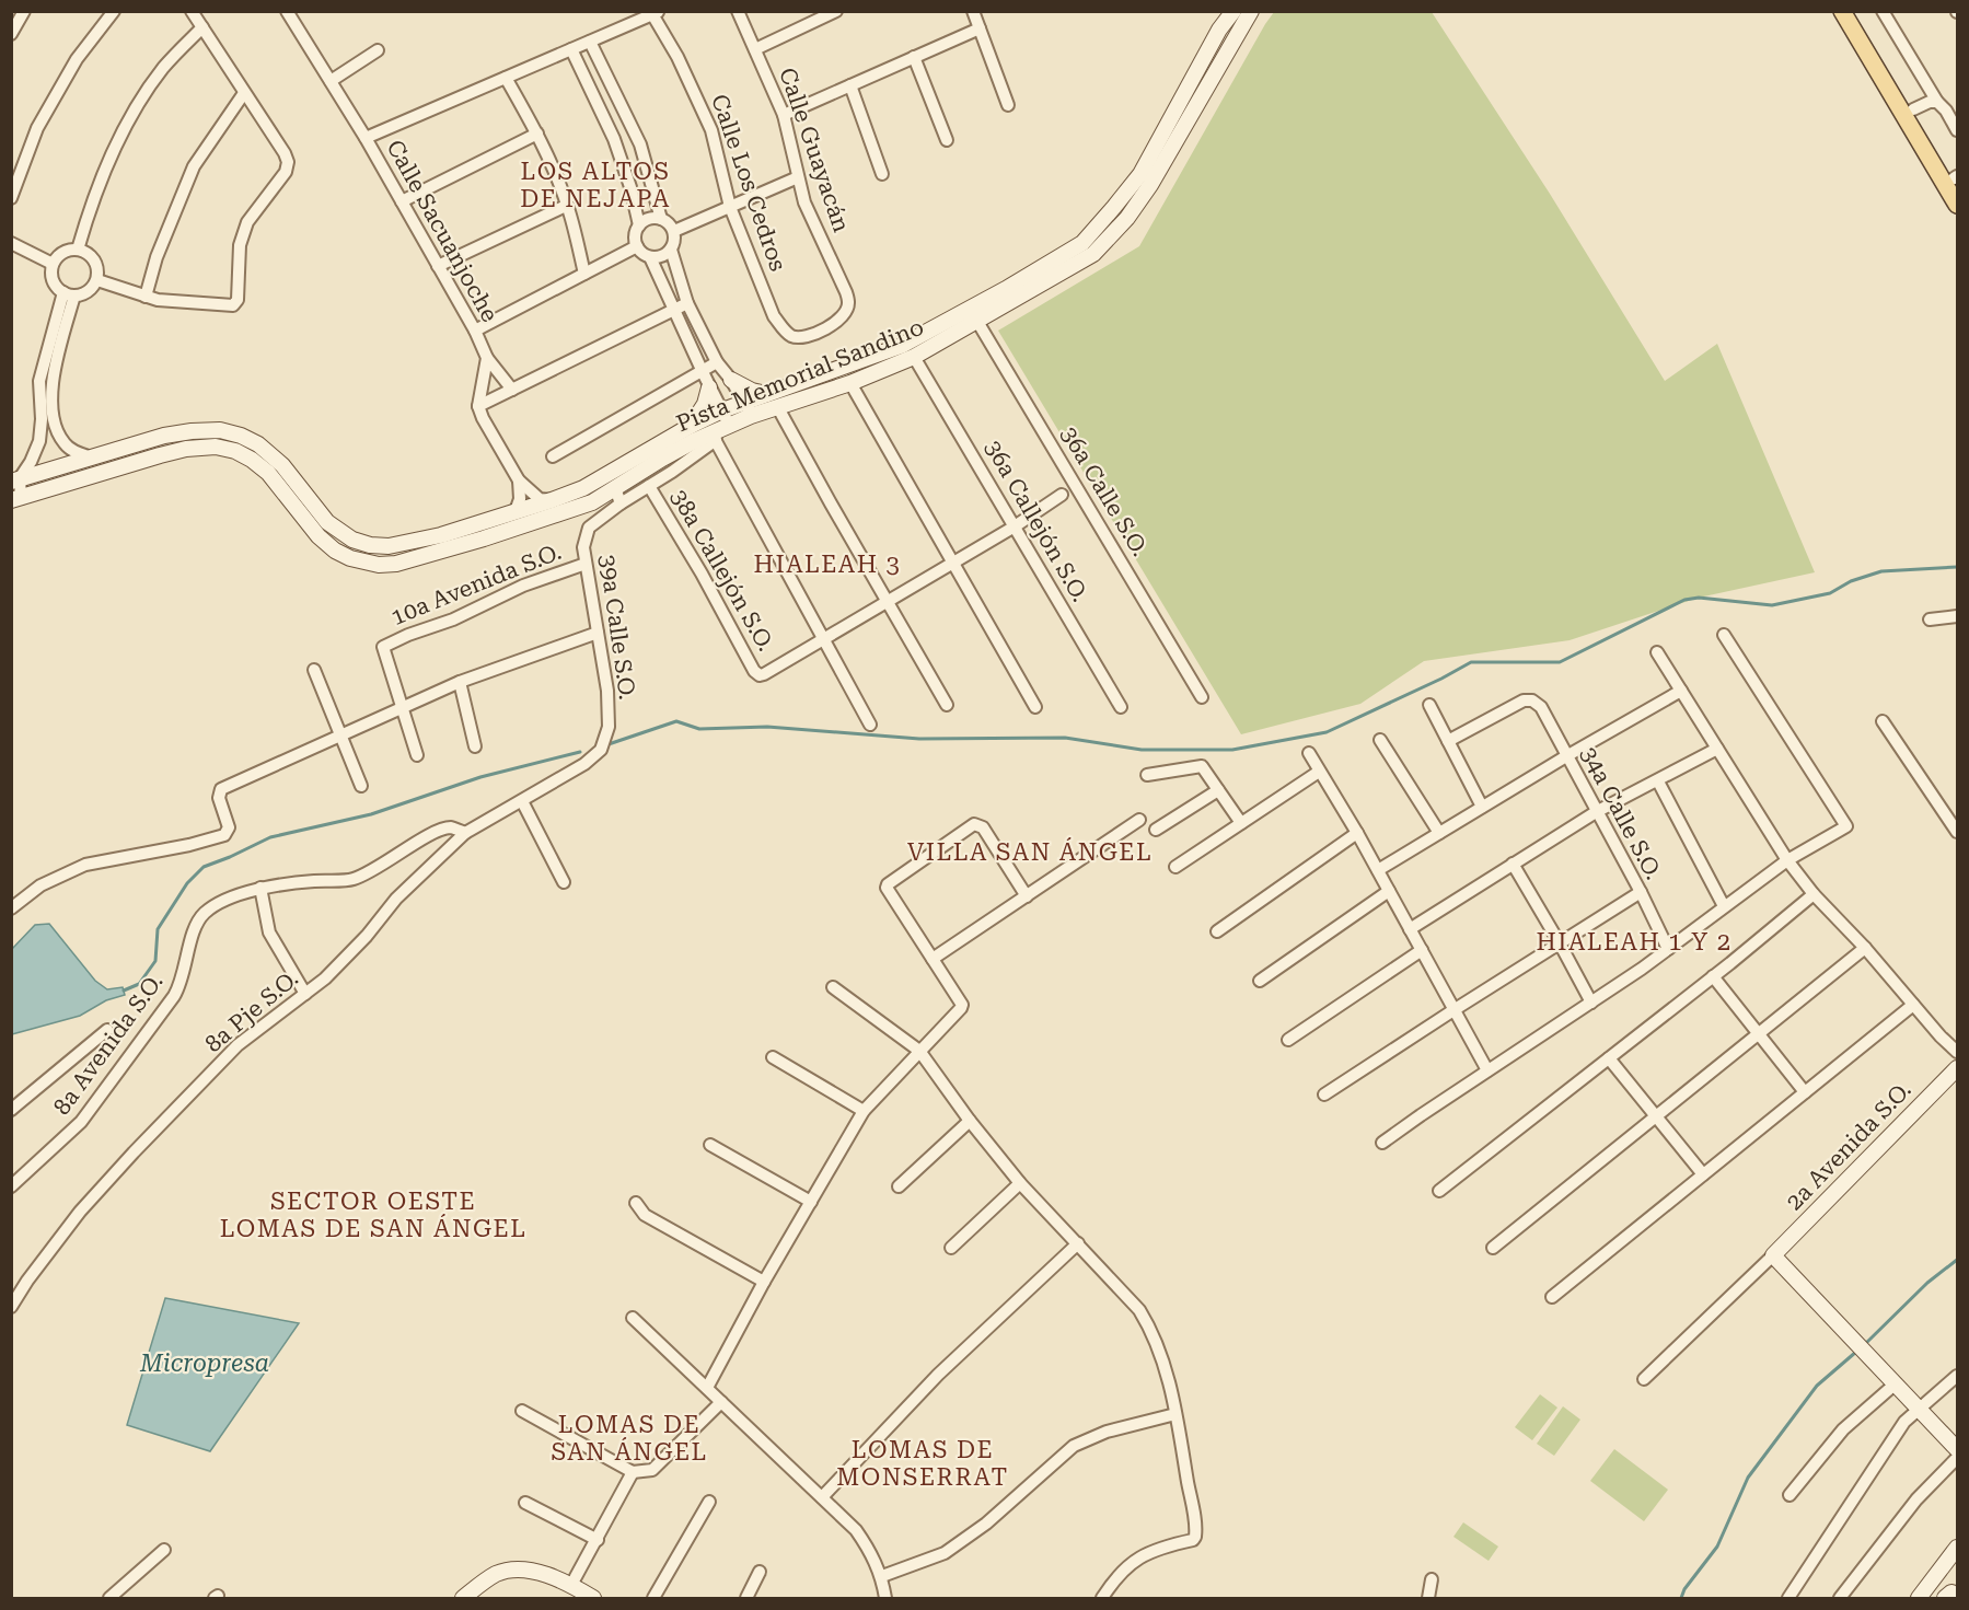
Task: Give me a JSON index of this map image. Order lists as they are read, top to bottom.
{
  "streets": {
    "main road": ["Pista Memorial Sandino", "2a Avenida S.O."],
    "street": [
      "Calle Guayacán",
      "Calle Los Cedros",
      "Calle Sacuanjoche",
      "36a Calle S.O.",
      "36a Callejón S.O.",
      "38a Callejón S.O.",
      "10a Avenida S.O.",
      "39a Calle S.O.",
      "34a Calle S.O.",
      "8a Pje S.O.",
      "8a Avenida S.O."
    ]
  },
  "crossings": [
    ["Calle Guayacán", "Calle Los Cedros"],
    ["Pista Memorial Sandino", "36a Calle S.O."],
    ["Pista Memorial Sandino", "36a Callejón S.O."],
    ["Pista Memorial Sandino", "39a Calle S.O."],
    ["38a Callejón S.O.", "39a Calle S.O."],
    ["10a Avenida S.O.", "39a Calle S.O."],
    ["39a Calle S.O.", "8a Avenida S.O."],
    ["8a Pje S.O.", "8a Avenida S.O."]
  ],
  "districts": [
    "LOS ALTOS DE NEJAPA",
    "HIALEAH 3",
    "VILLA SAN ÁNGEL",
    "HIALEAH 1 Y 2",
    "SECTOR OESTE LOMAS DE SAN ÁNGEL",
    "LOMAS DE SAN ÁNGEL",
    "LOMAS DE MONSERRAT"
  ],
  "water": ["Micropresa"]
}
